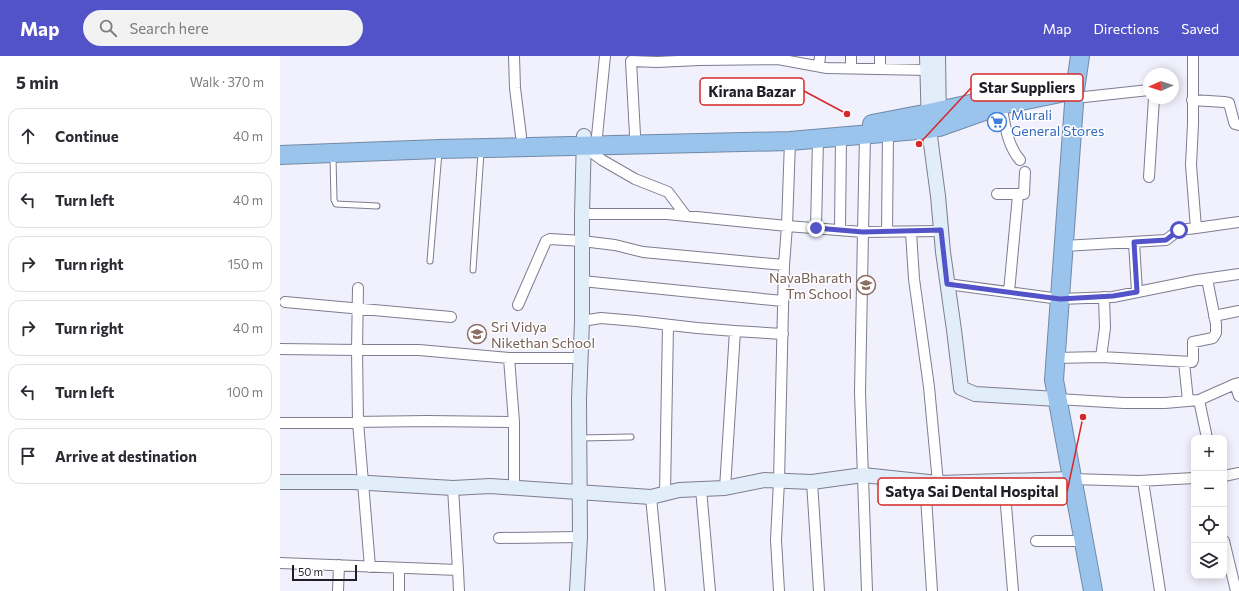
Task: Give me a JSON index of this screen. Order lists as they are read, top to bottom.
{
  "places": {
    "other": ["Kirana Bazar", "Star Suppliers", "Satya Sai Dental Hospital"],
    "supermarket": ["Murali General Stores"],
    "school or university": ["NavaBharath Tm School", "Sri Vidya Nikethan School"]
  },
  "scale_bar": "50 m",
  "north": "left",
  "page": {
    "header": "Map",
    "search": "Search here",
    "nav": ["Map", "Directions", "Saved"],
    "heading": ["5 min", "Walk · 370 m"],
    "list": [
      ["Continue", "40 m"],
      ["Turn left", "40 m"],
      ["Turn right", "150 m"],
      ["Turn right", "40 m"],
      ["Turn left", "100 m"],
      "Arrive at destination"
    ],
    "map_buttons": ["+", "−"],
    "scale": "50 m"
  }
}
